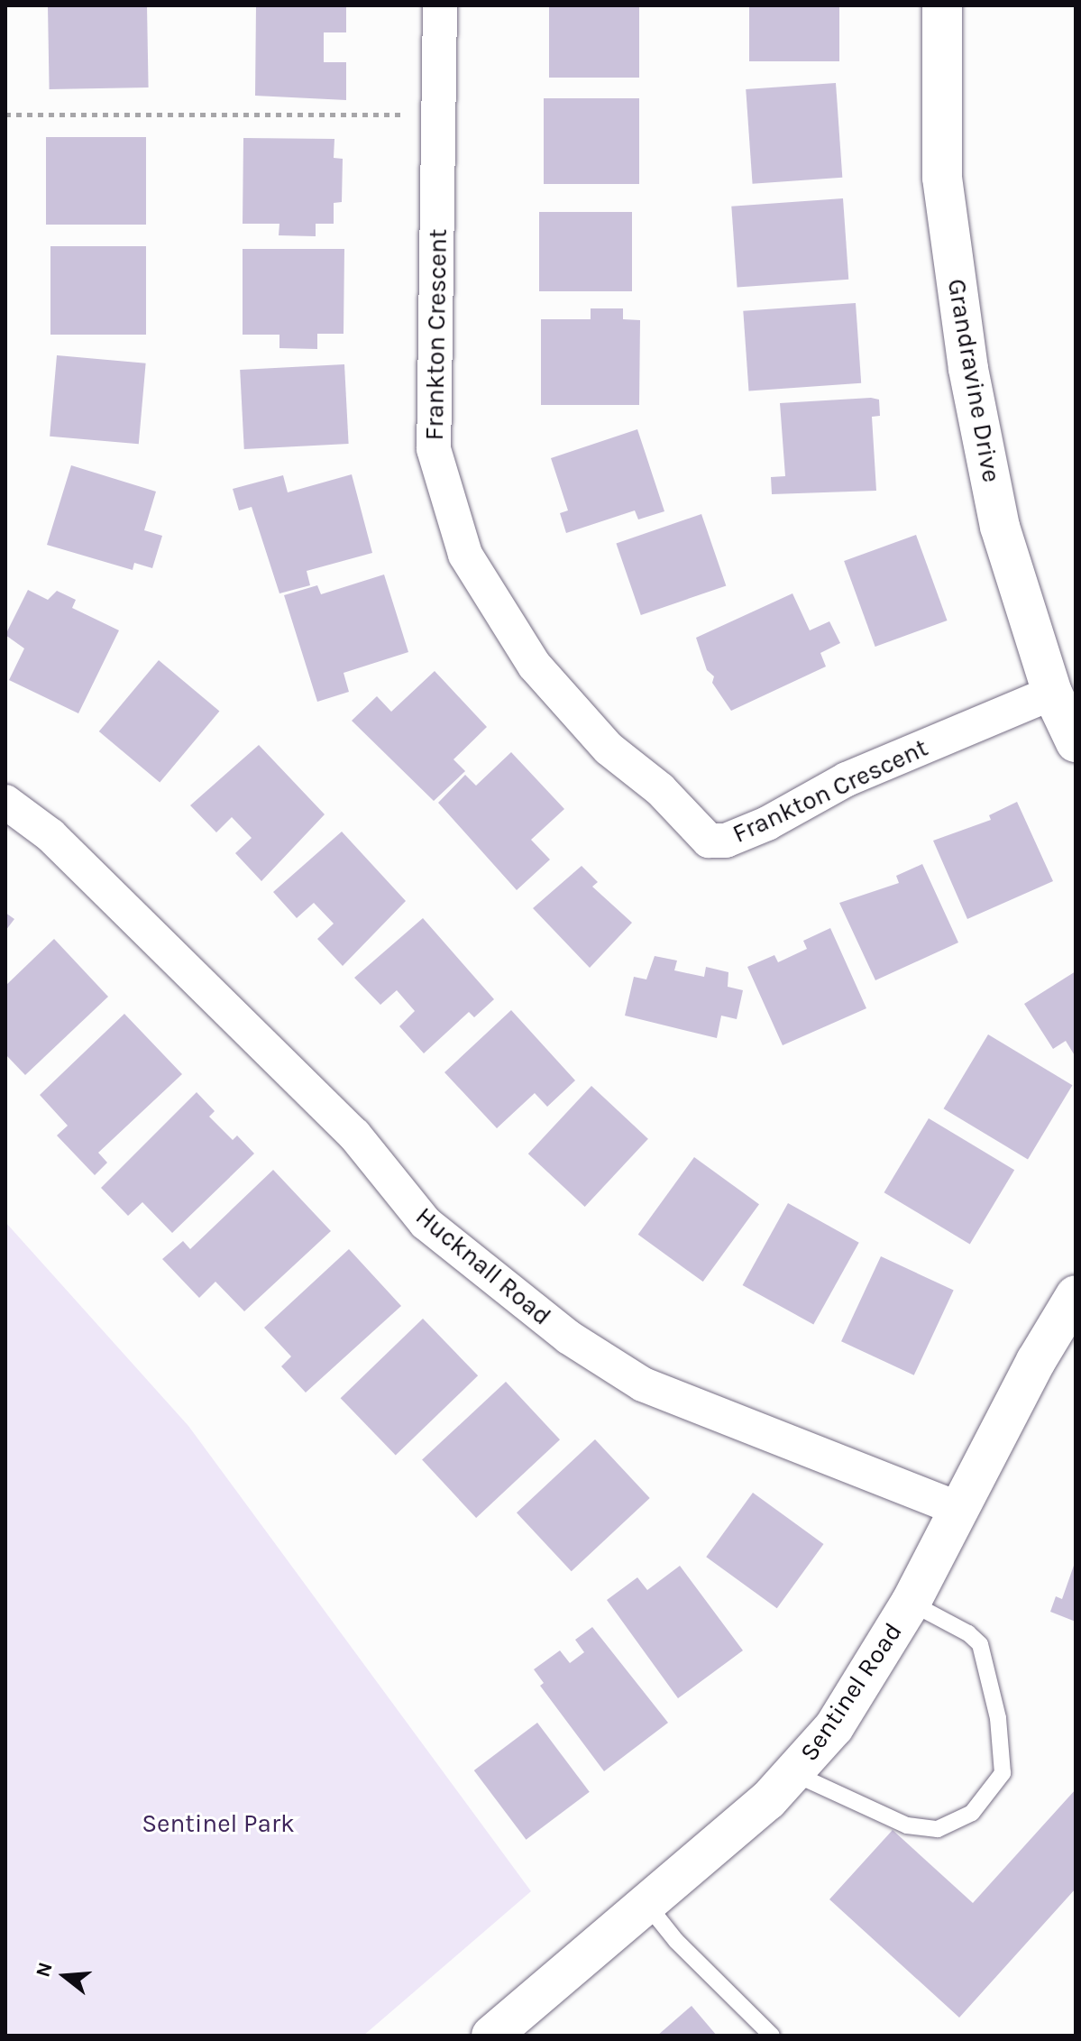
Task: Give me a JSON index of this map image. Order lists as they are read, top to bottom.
{
  "streets": {
    "street": [
      "Frankton Crescent",
      "Grandravine Drive",
      "Hucknall Road",
      "Sentinel Road"
    ]
  },
  "crossings": [
    ["Frankton Crescent", "Grandravine Drive"],
    ["Hucknall Road", "Sentinel Road"]
  ],
  "parks": ["Sentinel Park"],
  "north": "left"
}
